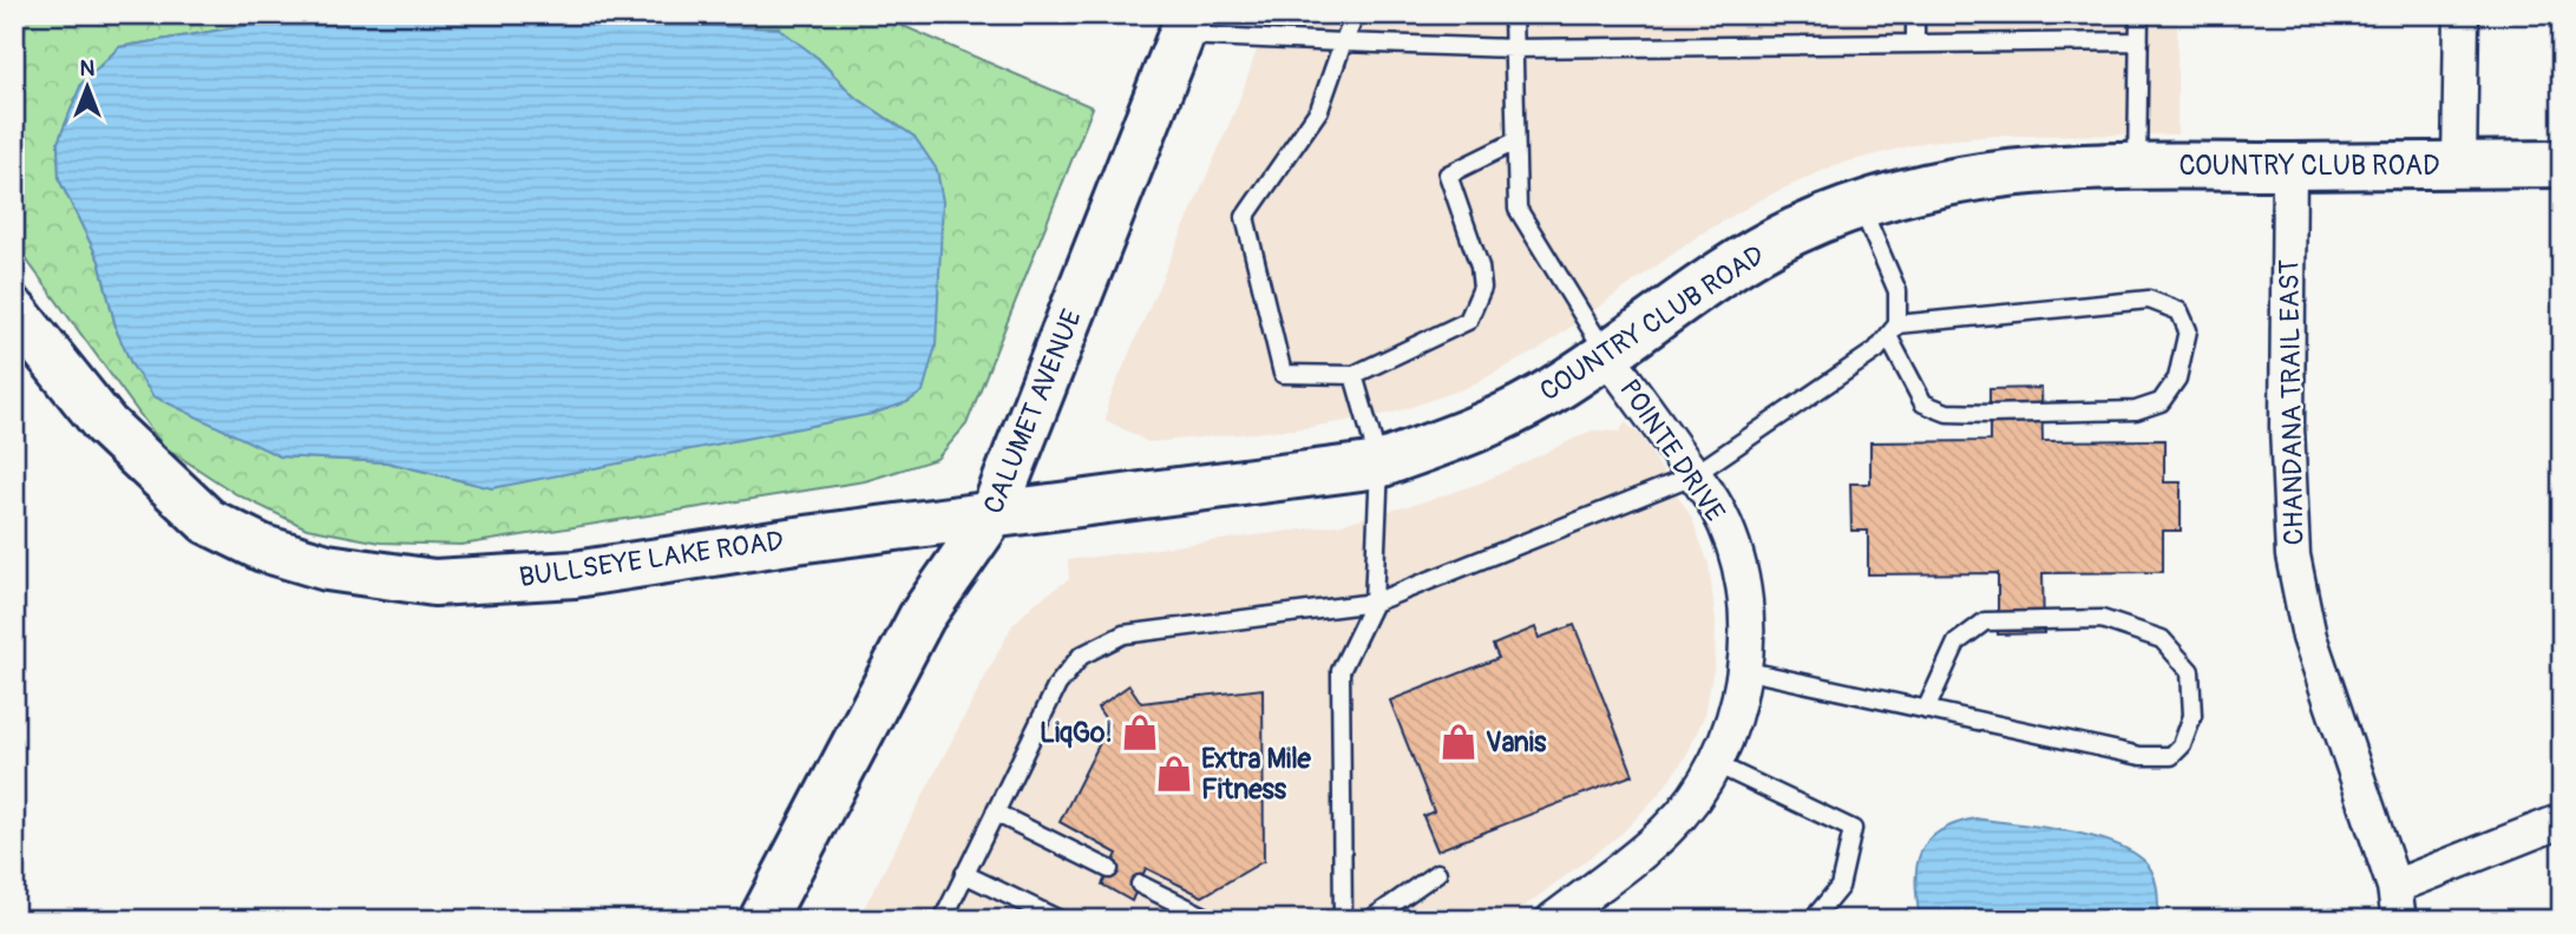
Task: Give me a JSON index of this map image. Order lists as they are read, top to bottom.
{
  "streets": {
    "street": [
      "COUNTRY CLUB ROAD",
      "CHANDANA TRAIL EAST",
      "CALUMET AVENUE",
      "POINTE DRIVE",
      "BULLSEYE LAKE ROAD"
    ]
  },
  "crossings": [
    ["COUNTRY CLUB ROAD", "CHANDANA TRAIL EAST"],
    ["COUNTRY CLUB ROAD", "CALUMET AVENUE"],
    ["COUNTRY CLUB ROAD", "POINTE DRIVE"],
    ["COUNTRY CLUB ROAD", "BULLSEYE LAKE ROAD"],
    ["CALUMET AVENUE", "BULLSEYE LAKE ROAD"]
  ],
  "places": {
    "shop": ["LiqGo!", "Vanis", "Extra Mile Fitness"]
  },
  "north": "top"
}
